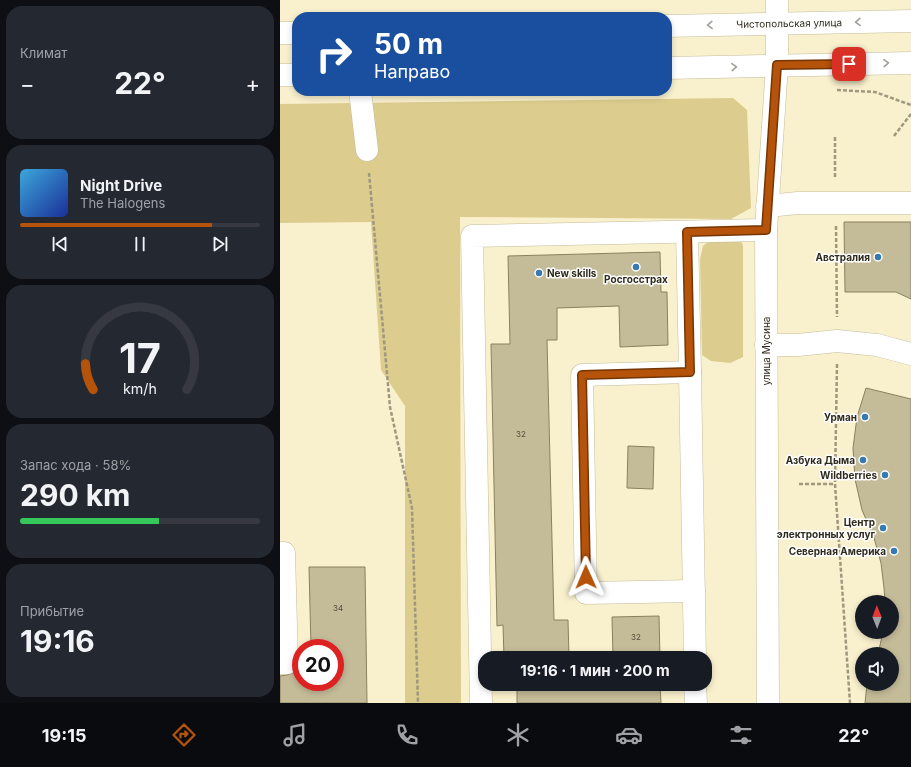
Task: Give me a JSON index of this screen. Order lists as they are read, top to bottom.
{
  "streets": {
    "street": ["Чистопольская улица", "улица Мусина"]
  },
  "crossings": [
    ["Чистопольская улица", "улица Мусина"]
  ],
  "places": [
    "Австралия",
    "Росгосстрах",
    "New skills",
    "Урман",
    "Азбука Дыма",
    "Wildberries",
    "Центр электронных услуг",
    "Северная Америка"
  ],
  "house_numbers": ["32", "34", "32"],
  "north": "top",
  "page": {
    "tile": [
      "Климат",
      ["Запас хода · 58%", "290 km"],
      ["Прибытие", "19:16"]
    ],
    "turn": ["50 m", "Направо"],
    "heat": ["−", "22°", "+"],
    "song": ["Night Drive", "The Halogens"],
    "limit": "20",
    "trip": "19:16 · 1 мин · 200 m",
    "tabs": ["19:15", "22°"],
    "gauge": ["17", "km/h"]
  }
}
